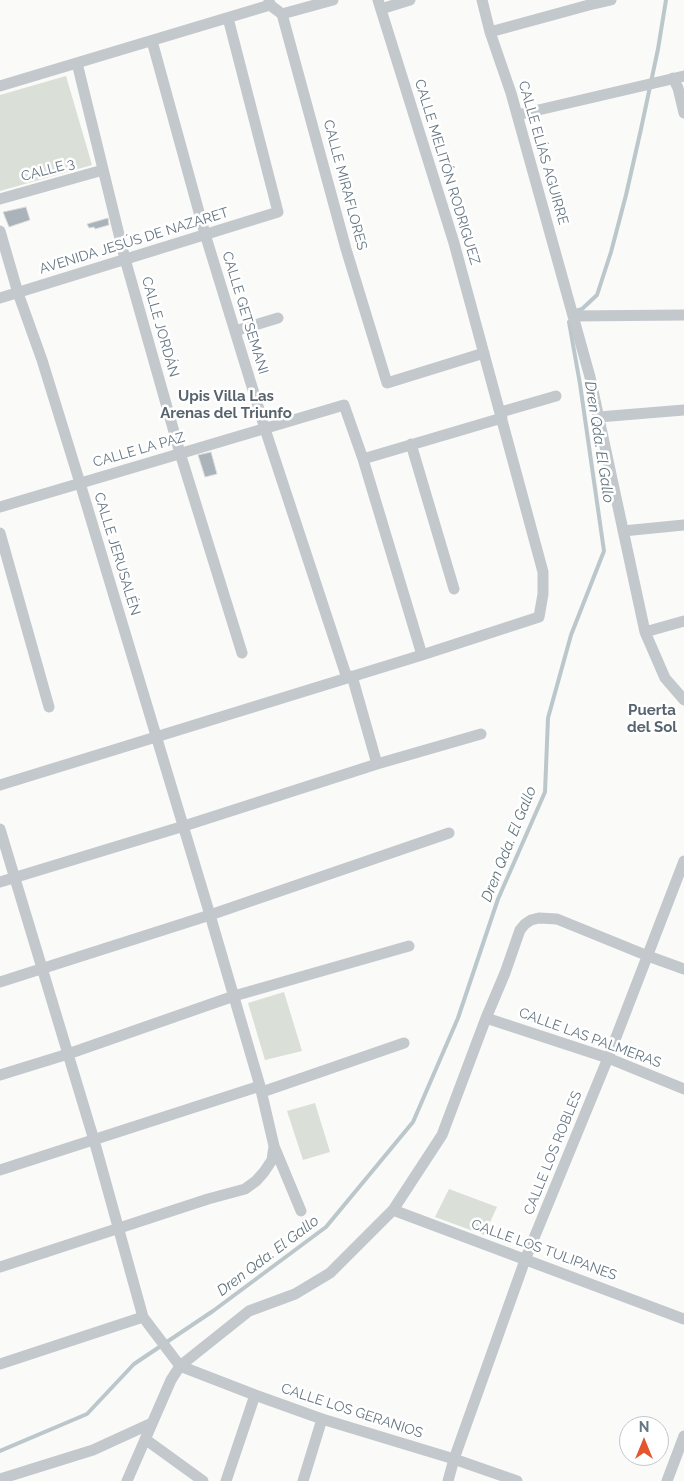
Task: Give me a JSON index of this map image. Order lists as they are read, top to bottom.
{
  "streets": {
    "street": [
      "CALLE ELÍAS AGUIRRE",
      "CALLE 3",
      "CALLE MELITÓN RODRIGUEZ",
      "CALLE MIRAFLORES",
      "AVENIDA JESÚS DE NAZARET",
      "CALLE GETSEMANI",
      "CALLE JORDÁN",
      "CALLE LA PAZ",
      "CALLE JERUSALÉN",
      "CALLE LAS PALMERAS",
      "CALLE LOS ROBLES",
      "CALLE LOS TULIPANES",
      "CALLE LOS GERANIOS"
    ]
  },
  "crossings": [
    ["CALLE 3", "CALLE JORDÁN"],
    ["CALLE MELITÓN RODRIGUEZ", "CALLE MIRAFLORES"],
    ["AVENIDA JESÚS DE NAZARET", "CALLE GETSEMANI"],
    ["AVENIDA JESÚS DE NAZARET", "CALLE JORDÁN"],
    ["AVENIDA JESÚS DE NAZARET", "CALLE JERUSALÉN"],
    ["CALLE GETSEMANI", "CALLE LA PAZ"],
    ["CALLE JORDÁN", "CALLE LA PAZ"],
    ["CALLE LA PAZ", "CALLE JERUSALÉN"],
    ["CALLE LAS PALMERAS", "CALLE LOS ROBLES"],
    ["CALLE LOS ROBLES", "CALLE LOS TULIPANES"],
    ["CALLE LOS ROBLES", "CALLE LOS GERANIOS"]
  ],
  "districts": ["Upis Villa Las Arenas del Triunfo", "Puerta del Sol"],
  "water": ["Dren Qda. El Gallo"],
  "north": "top"
}
